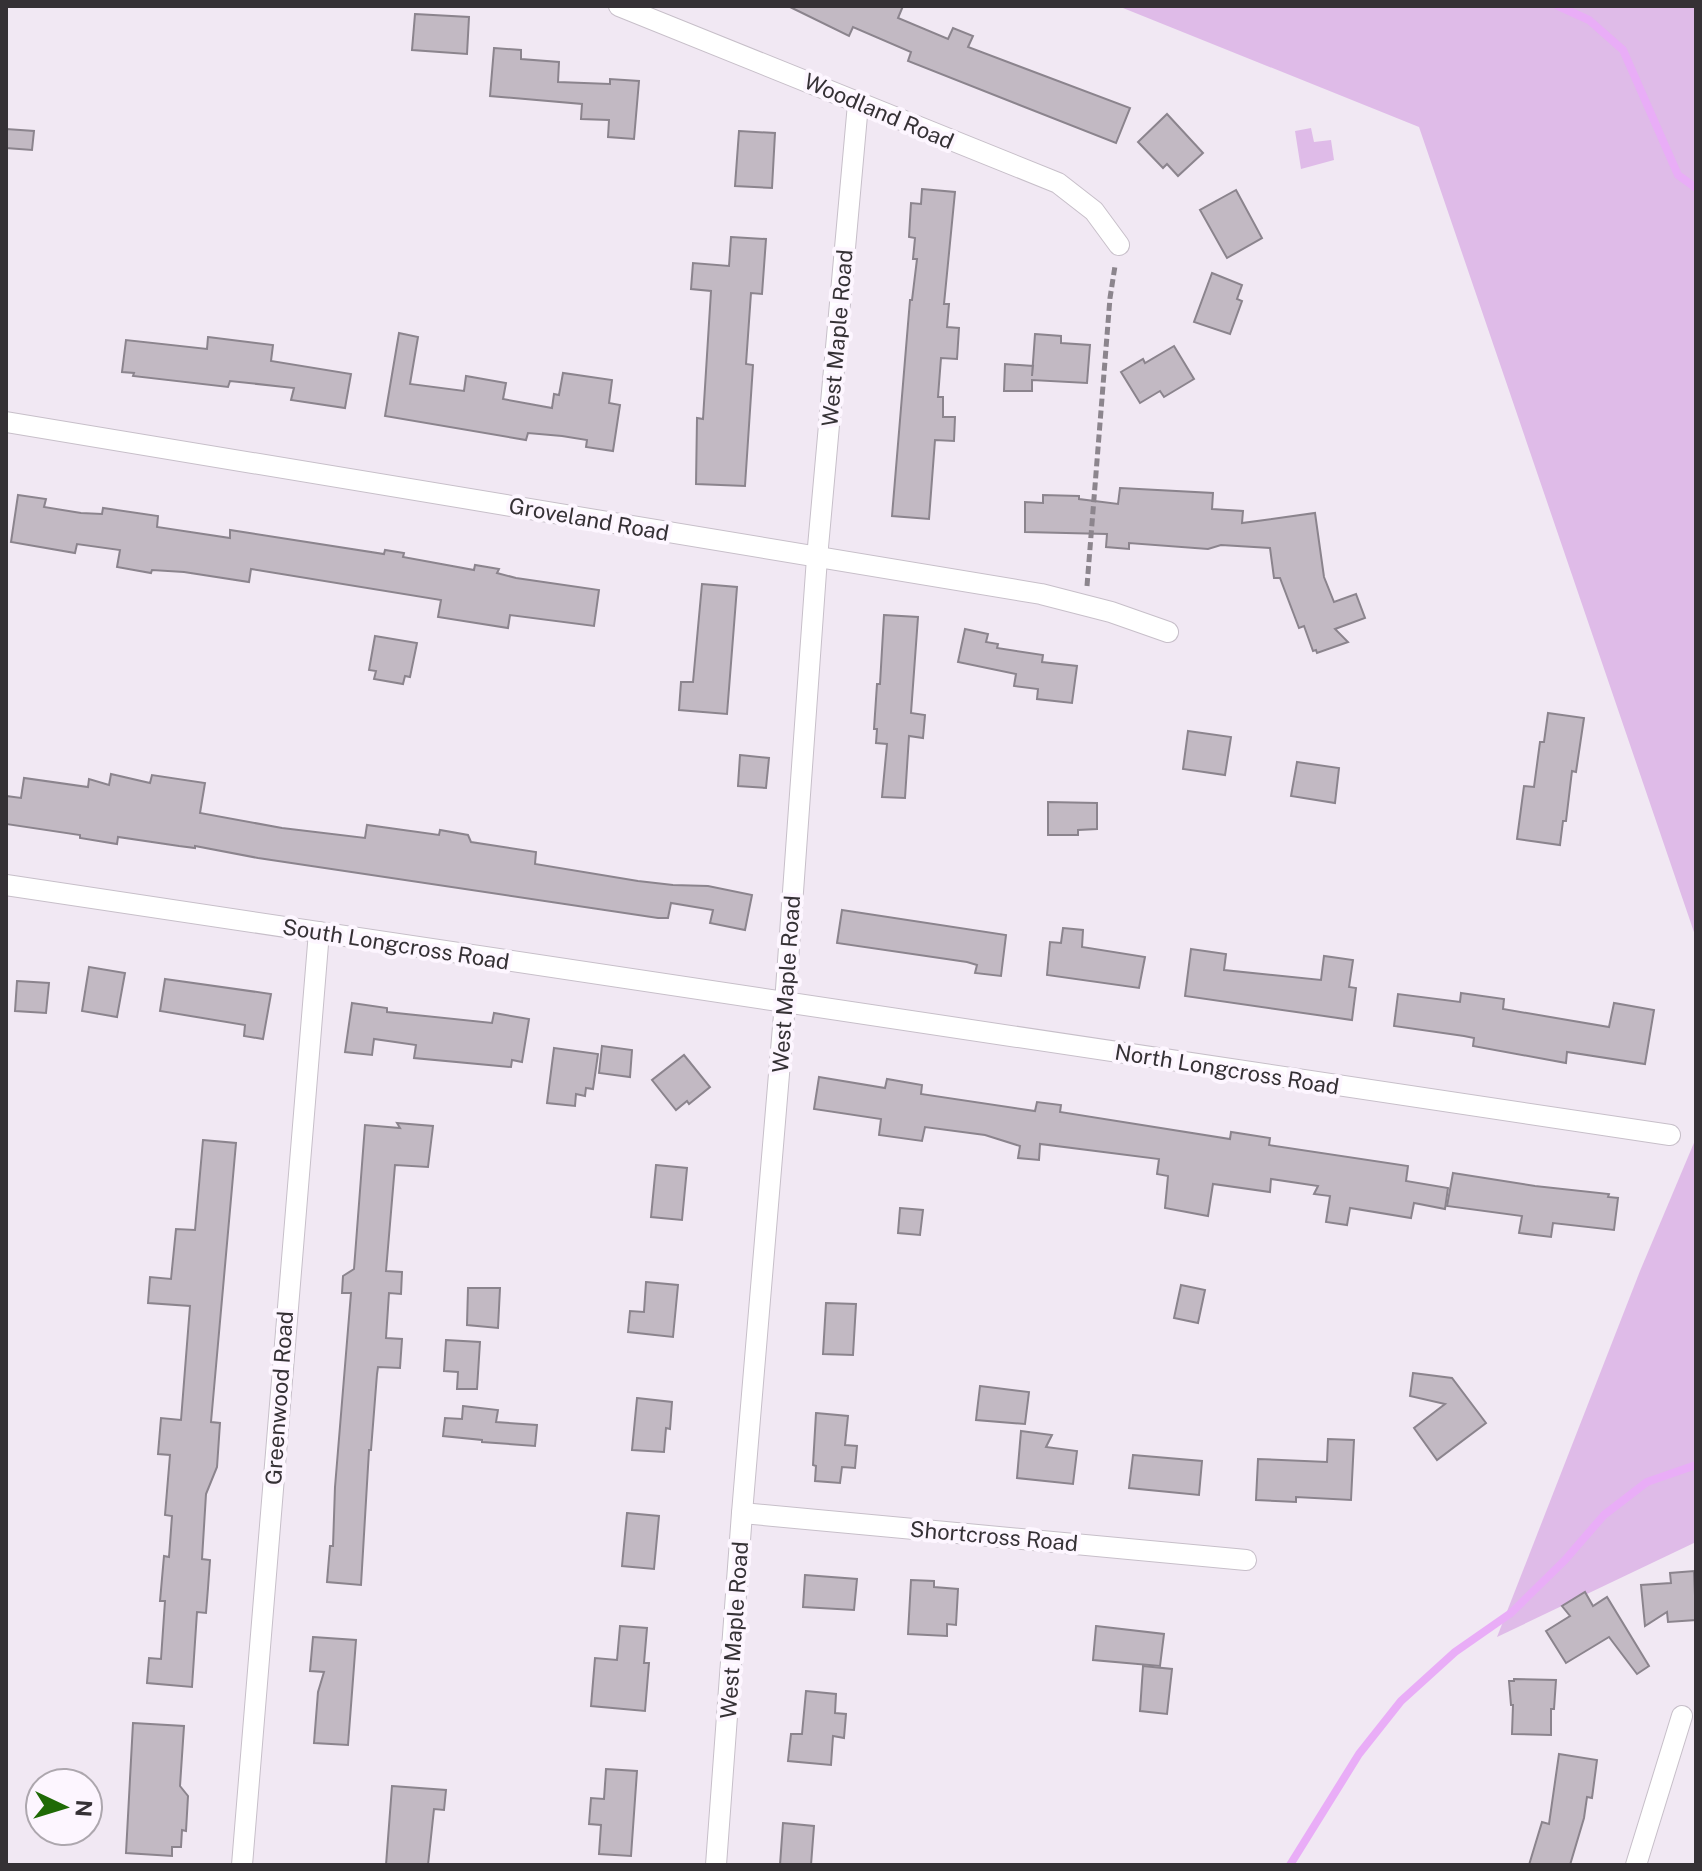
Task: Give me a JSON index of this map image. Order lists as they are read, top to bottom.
{
  "streets": {
    "street": [
      "Woodland Road",
      "West Maple Road",
      "Groveland Road",
      "South Longcross Road",
      "North Longcross Road",
      "Greenwood Road",
      "Shortcross Road"
    ]
  },
  "crossings": [
    ["Woodland Road", "West Maple Road"],
    ["West Maple Road", "Groveland Road"],
    ["West Maple Road", "South Longcross Road"],
    ["West Maple Road", "North Longcross Road"],
    ["West Maple Road", "Shortcross Road"],
    ["South Longcross Road", "North Longcross Road"],
    ["South Longcross Road", "Greenwood Road"]
  ],
  "north": "right"
}
